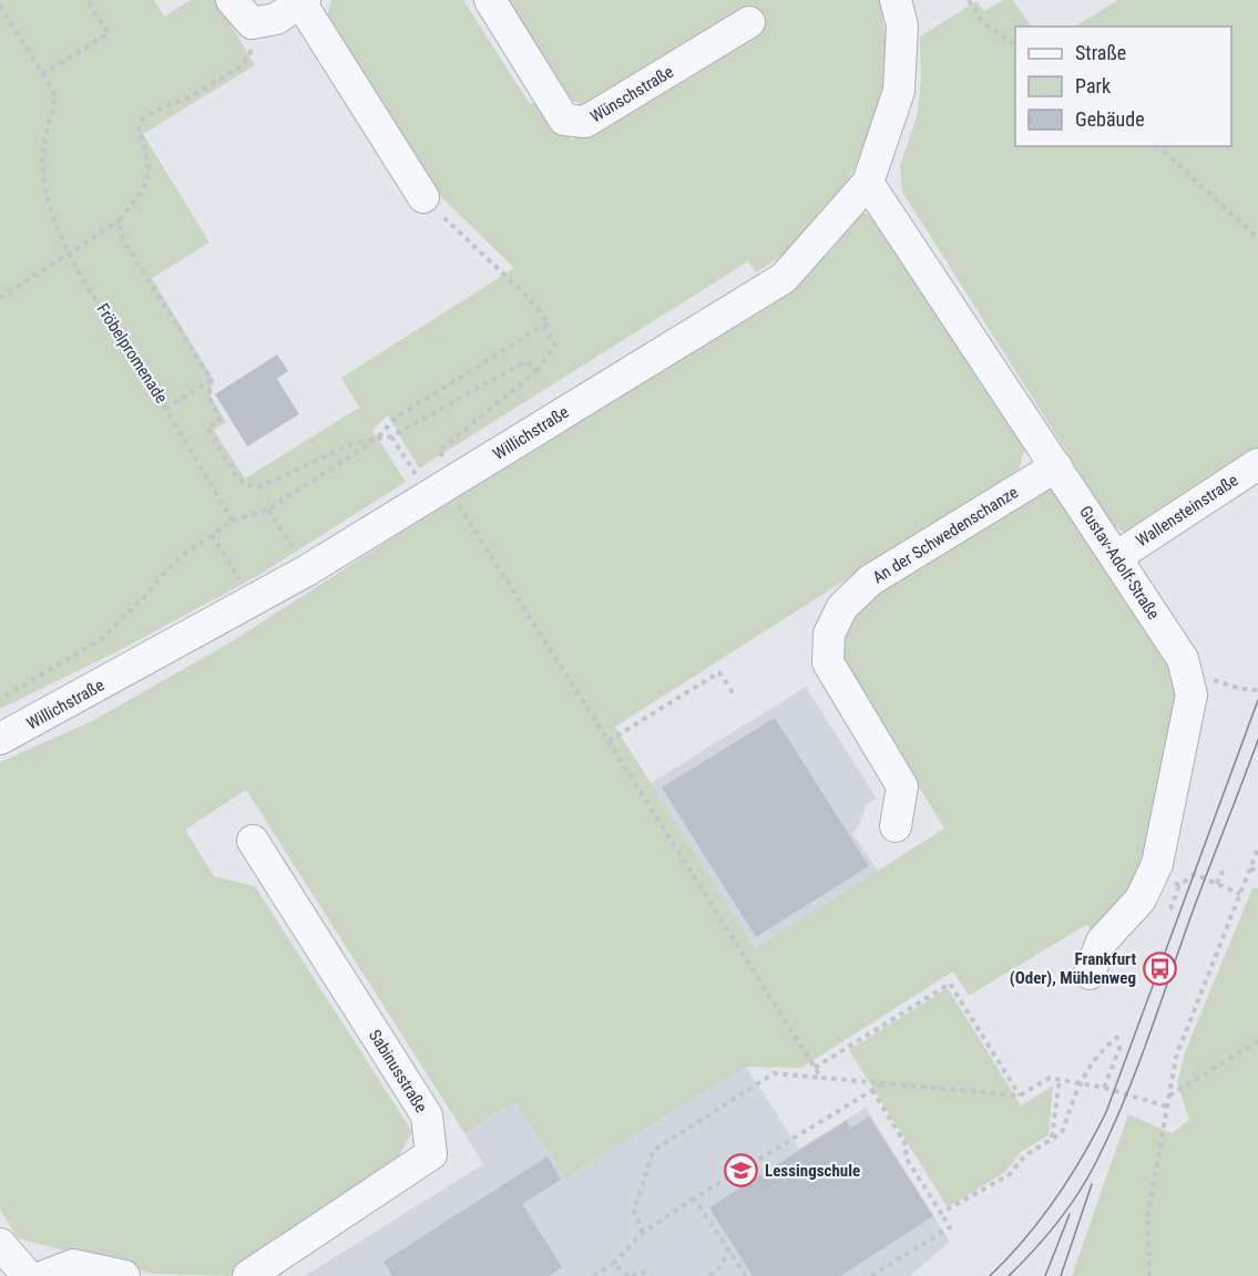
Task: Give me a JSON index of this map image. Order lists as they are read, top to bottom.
{
  "streets": {
    "street": [
      "Wünschstraße",
      "Willichstraße",
      "Wallensteinstraße",
      "An der Schwedenschanze",
      "Gustav-Adolf-Straße",
      "Sabinusstraße"
    ],
    "path": ["Fröbelpromenade"]
  },
  "crossings": [
    ["Willichstraße", "Gustav-Adolf-Straße"],
    ["Wallensteinstraße", "Gustav-Adolf-Straße"],
    ["An der Schwedenschanze", "Gustav-Adolf-Straße"]
  ],
  "places": {
    "bus stop": ["Frankfurt (Oder), Mühlenweg"],
    "school or university": ["Lessingschule"]
  },
  "legend": ["Straße", "Park", "Gebäude"]
}
